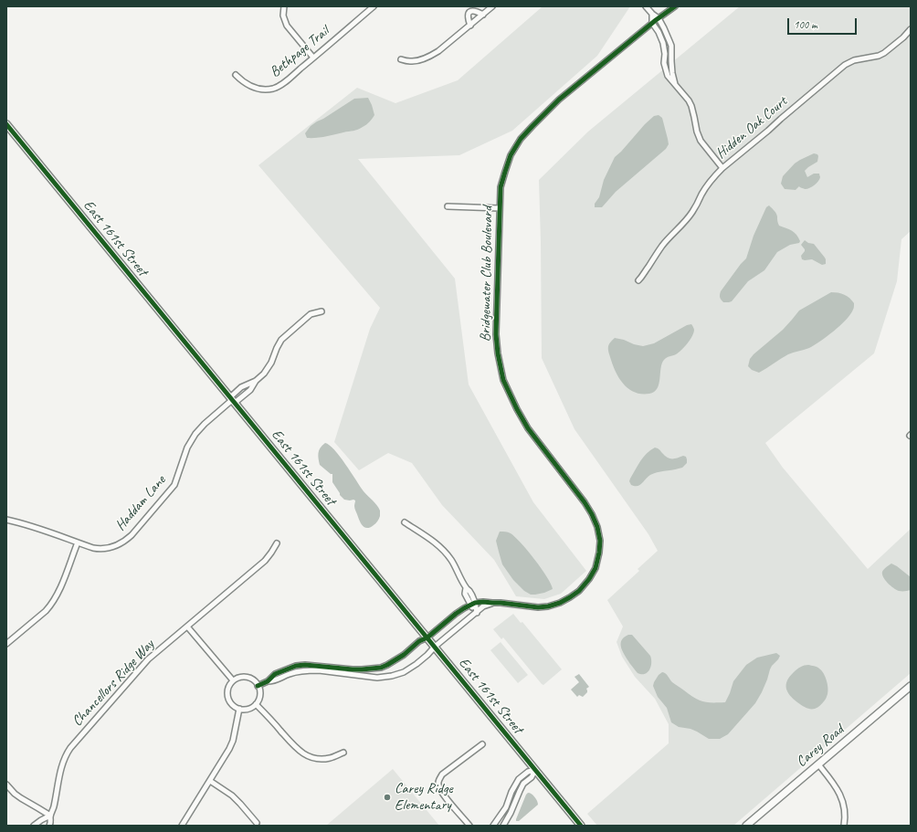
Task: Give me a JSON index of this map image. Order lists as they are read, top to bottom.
{
  "streets": {
    "street": [
      "Bethpage Trail",
      "Hidden Oak Court",
      "East 161st Street",
      "Bridgewater Club Boulevard",
      "Haddam Lane",
      "Chancellors Ridge Way",
      "Carey Road"
    ]
  },
  "crossings": [
    ["East 161st Street", "Haddam Lane"]
  ],
  "places": ["Carey Ridge Elementary"],
  "scale_bar": "100 m"
}
